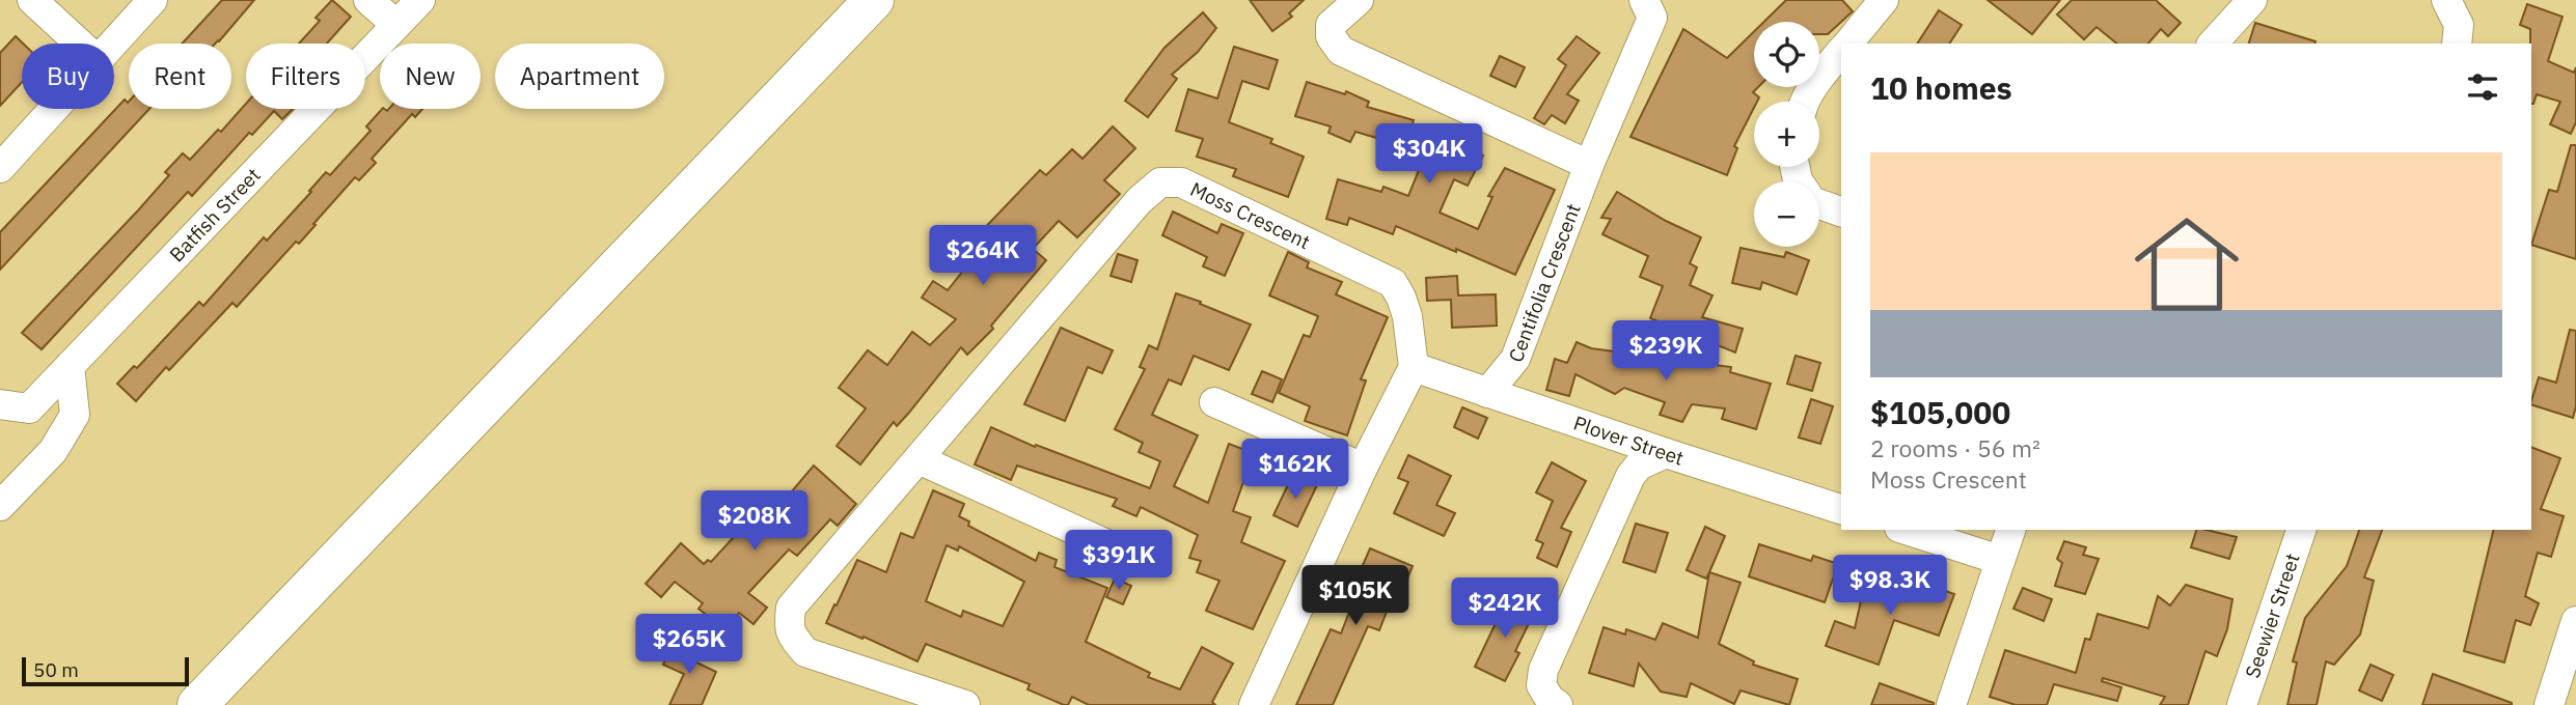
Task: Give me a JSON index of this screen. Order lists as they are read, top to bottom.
{
  "streets": {
    "street": [
      "Batfish Street",
      "Moss Crescent",
      "Centifolia Crescent",
      "Plover Street",
      "Seewier Street"
    ]
  },
  "crossings": [
    ["Moss Crescent", "Plover Street"],
    ["Centifolia Crescent", "Plover Street"]
  ],
  "scale_bar": "50 m",
  "page": {
    "map_buttons": ["+", "−"],
    "chip": [
      "Buy",
      "Rent",
      "Filters",
      "New",
      "Apartment"
    ],
    "heading": "10 homes",
    "price": [
      "$304K",
      "$264K",
      "$239K",
      "$162K",
      "$208K",
      "$391K",
      "$98.3K",
      "$105K",
      "$242K",
      "$265K"
    ],
    "list": [
      {
        "name": "$105,000",
        "note": "2 rooms · 56 m² · Moss Crescent"
      }
    ],
    "scale": "50 m"
  }
}
